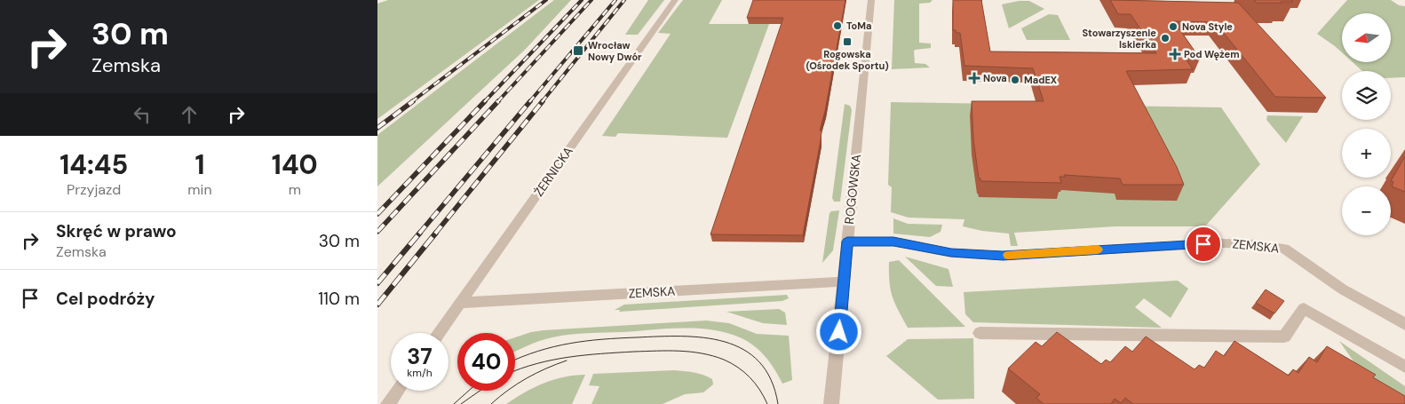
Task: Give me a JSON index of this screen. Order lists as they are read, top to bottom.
{
  "streets": {
    "street": ["ŻERNICKA", "ROGOWSKA", "ZEMSKA"]
  },
  "crossings": [
    ["ŻERNICKA", "ZEMSKA"],
    ["ROGOWSKA", "ZEMSKA"]
  ],
  "places": {
    "other": [
      "ToMa",
      "Nova Style",
      "Stowarzyszenie Iskierka",
      "MadEX"
    ],
    "transit": ["Rogowska (Ośrodek Sportu)", "Wrocław Nowy Dwór"],
    "health": ["Pod Wężem", "Nova"]
  },
  "north": "left",
  "page": {
    "turn": ["30 m", "Zemska"],
    "map_buttons": ["+", "−"],
    "eta": [
      "14:45",
      "Przyjazd",
      "1",
      "min",
      "140",
      "m"
    ],
    "list": [
      {
        "name": "Skręć w prawo",
        "note": "Zemska",
        "value": "30 m"
      },
      {
        "name": "Cel podróży",
        "value": "110 m"
      }
    ],
    "speed": "37 km/h",
    "limit": "40"
  }
}
